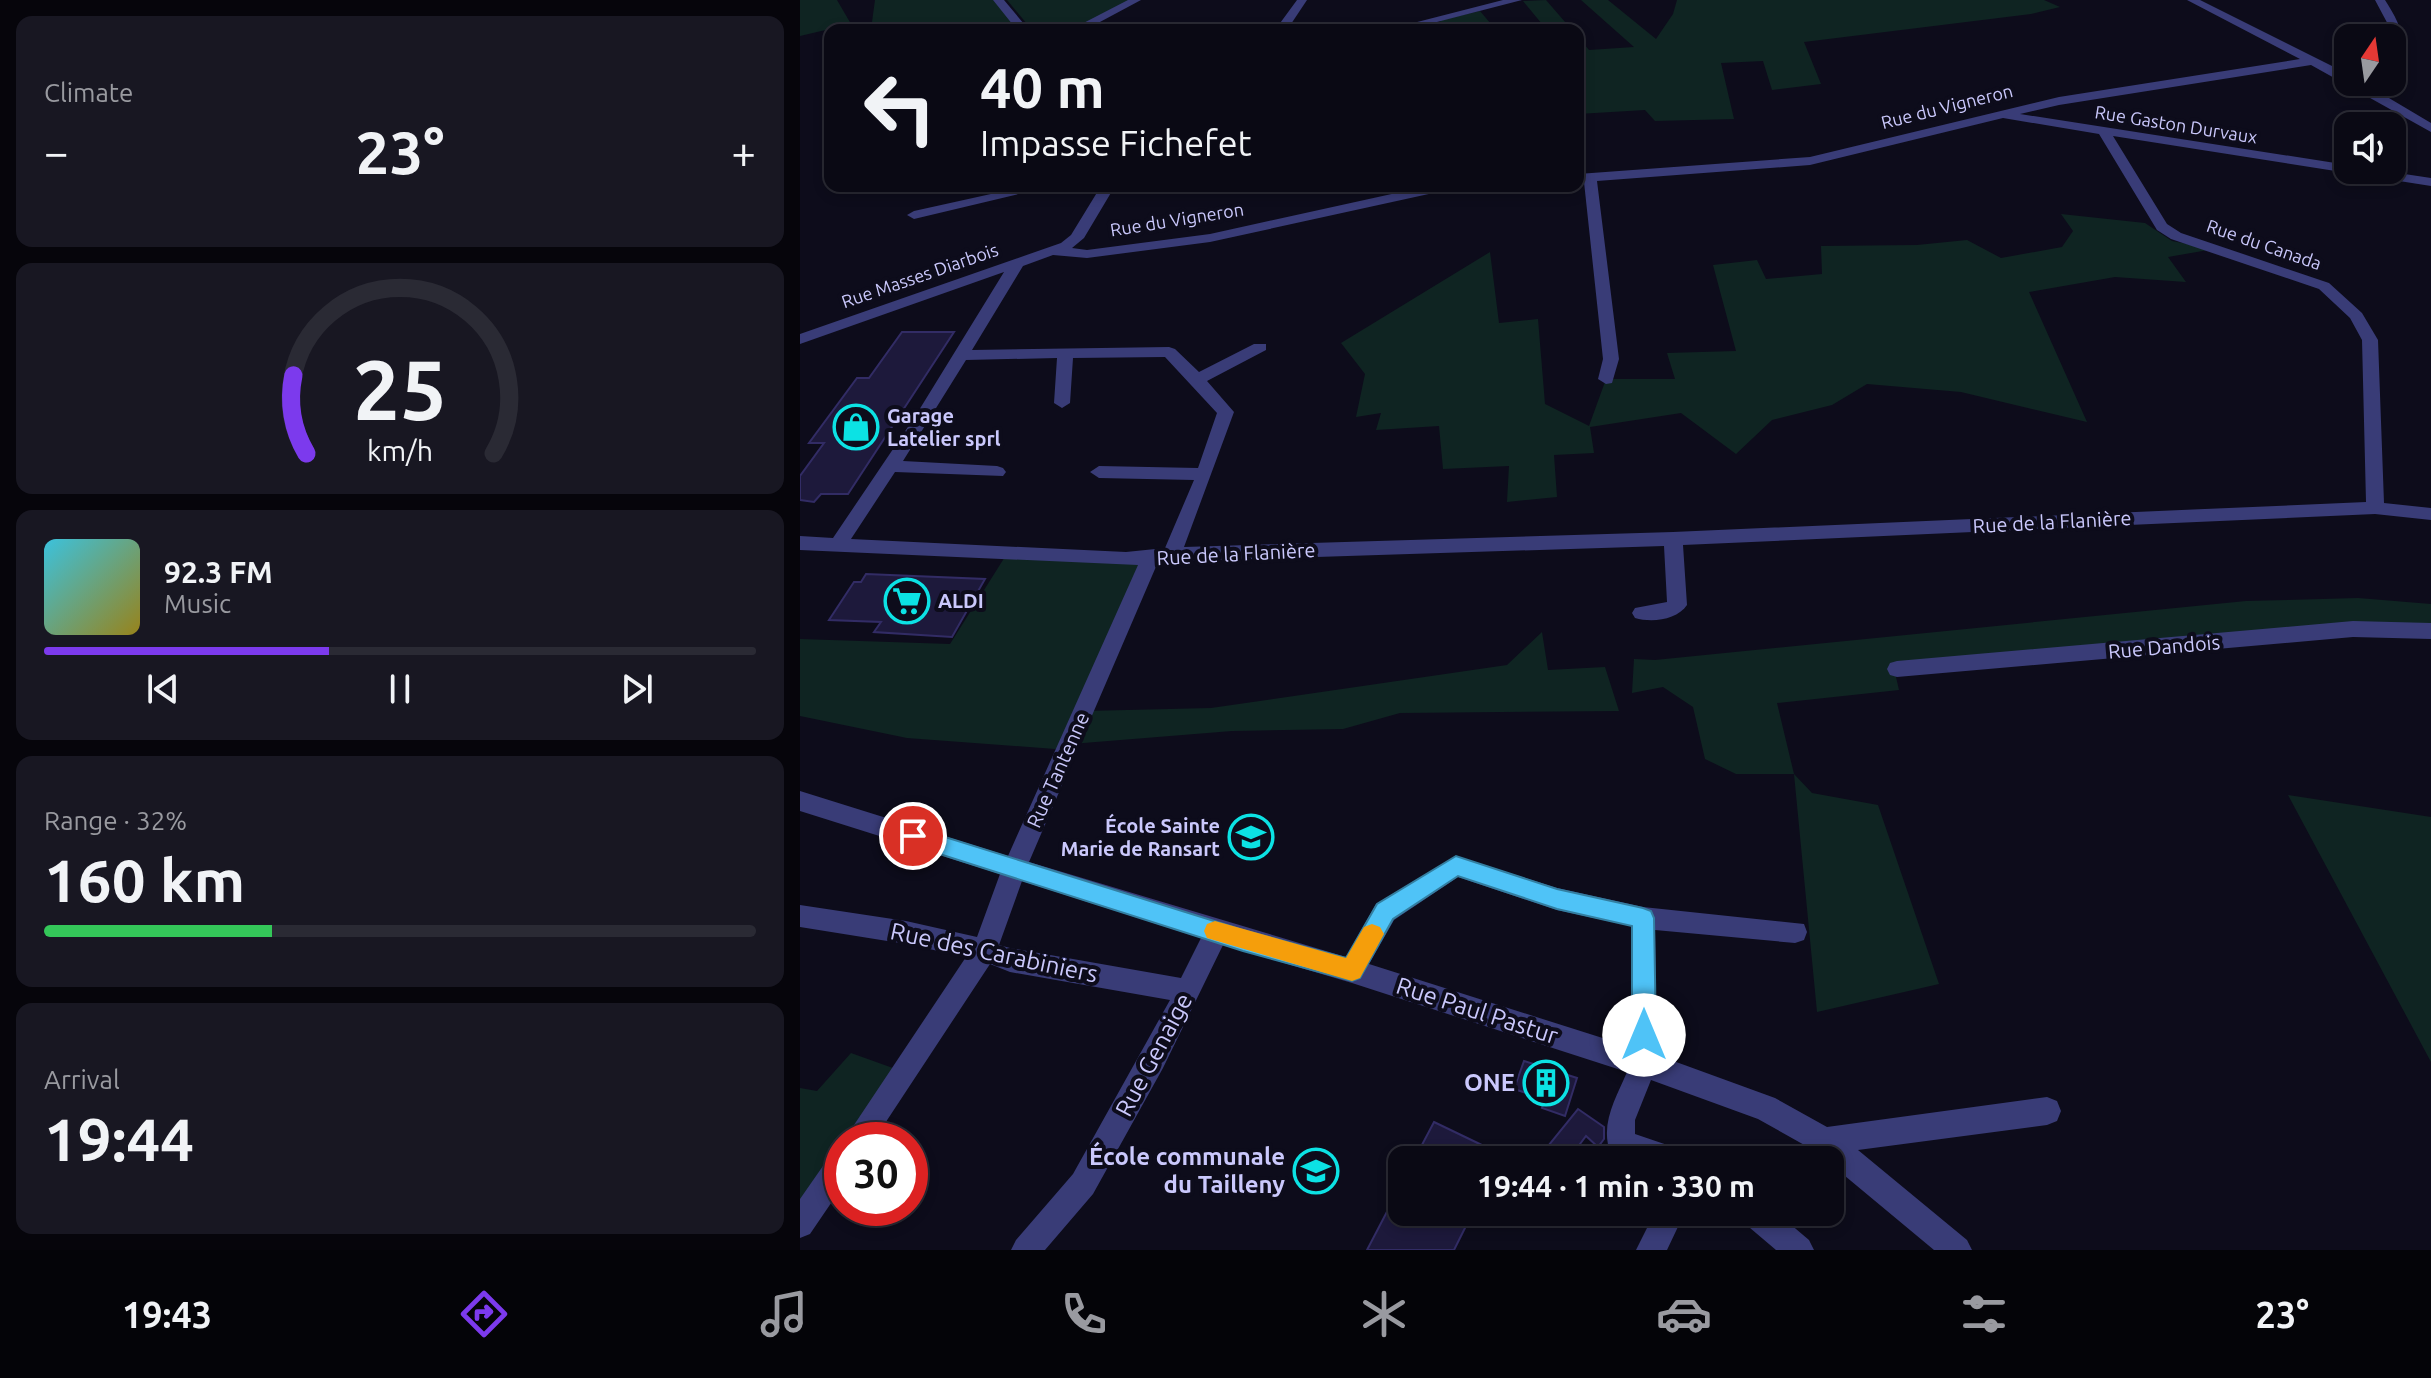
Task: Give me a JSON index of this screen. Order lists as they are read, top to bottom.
{
  "streets": {
    "street": [
      "Rue du Vigneron",
      "Rue Gaston Durvaux",
      "Rue du Canada",
      "Rue Masses Diarbois",
      "Rue de la Flanière",
      "Rue Dandois",
      "Rue Tantenne",
      "Rue des Carabiniers",
      "Rue Paul Pastur",
      "Rue Genaige"
    ]
  },
  "crossings": [
    ["Rue du Vigneron", "Rue Gaston Durvaux"],
    ["Rue du Vigneron", "Rue Masses Diarbois"],
    ["Rue Gaston Durvaux", "Rue du Canada"],
    ["Rue du Canada", "Rue de la Flanière"],
    ["Rue de la Flanière", "Rue Tantenne"],
    ["Rue Tantenne", "Rue des Carabiniers"],
    ["Rue Tantenne", "Rue Paul Pastur"],
    ["Rue des Carabiniers", "Rue Genaige"],
    ["Rue Paul Pastur", "Rue Genaige"]
  ],
  "places": {
    "shop": ["Garage Latelier sprl"],
    "supermarket": ["ALDI"],
    "school or university": ["École Sainte Marie de Ransart", "École communale du Tailleny"],
    "building": ["ONE"]
  },
  "north": "top",
  "page": {
    "tile": [
      "Climate",
      ["Range · 32%", "160 km"],
      ["Arrival", "19:44"]
    ],
    "turn": ["40 m", "Impasse Fichefet"],
    "heat": ["−", "23°", "+"],
    "song": ["92.3 FM", "Music"],
    "limit": "30",
    "trip": "19:44 · 1 min · 330 m",
    "tabs": ["19:43", "23°"],
    "gauge": ["25", "km/h"]
  }
}
